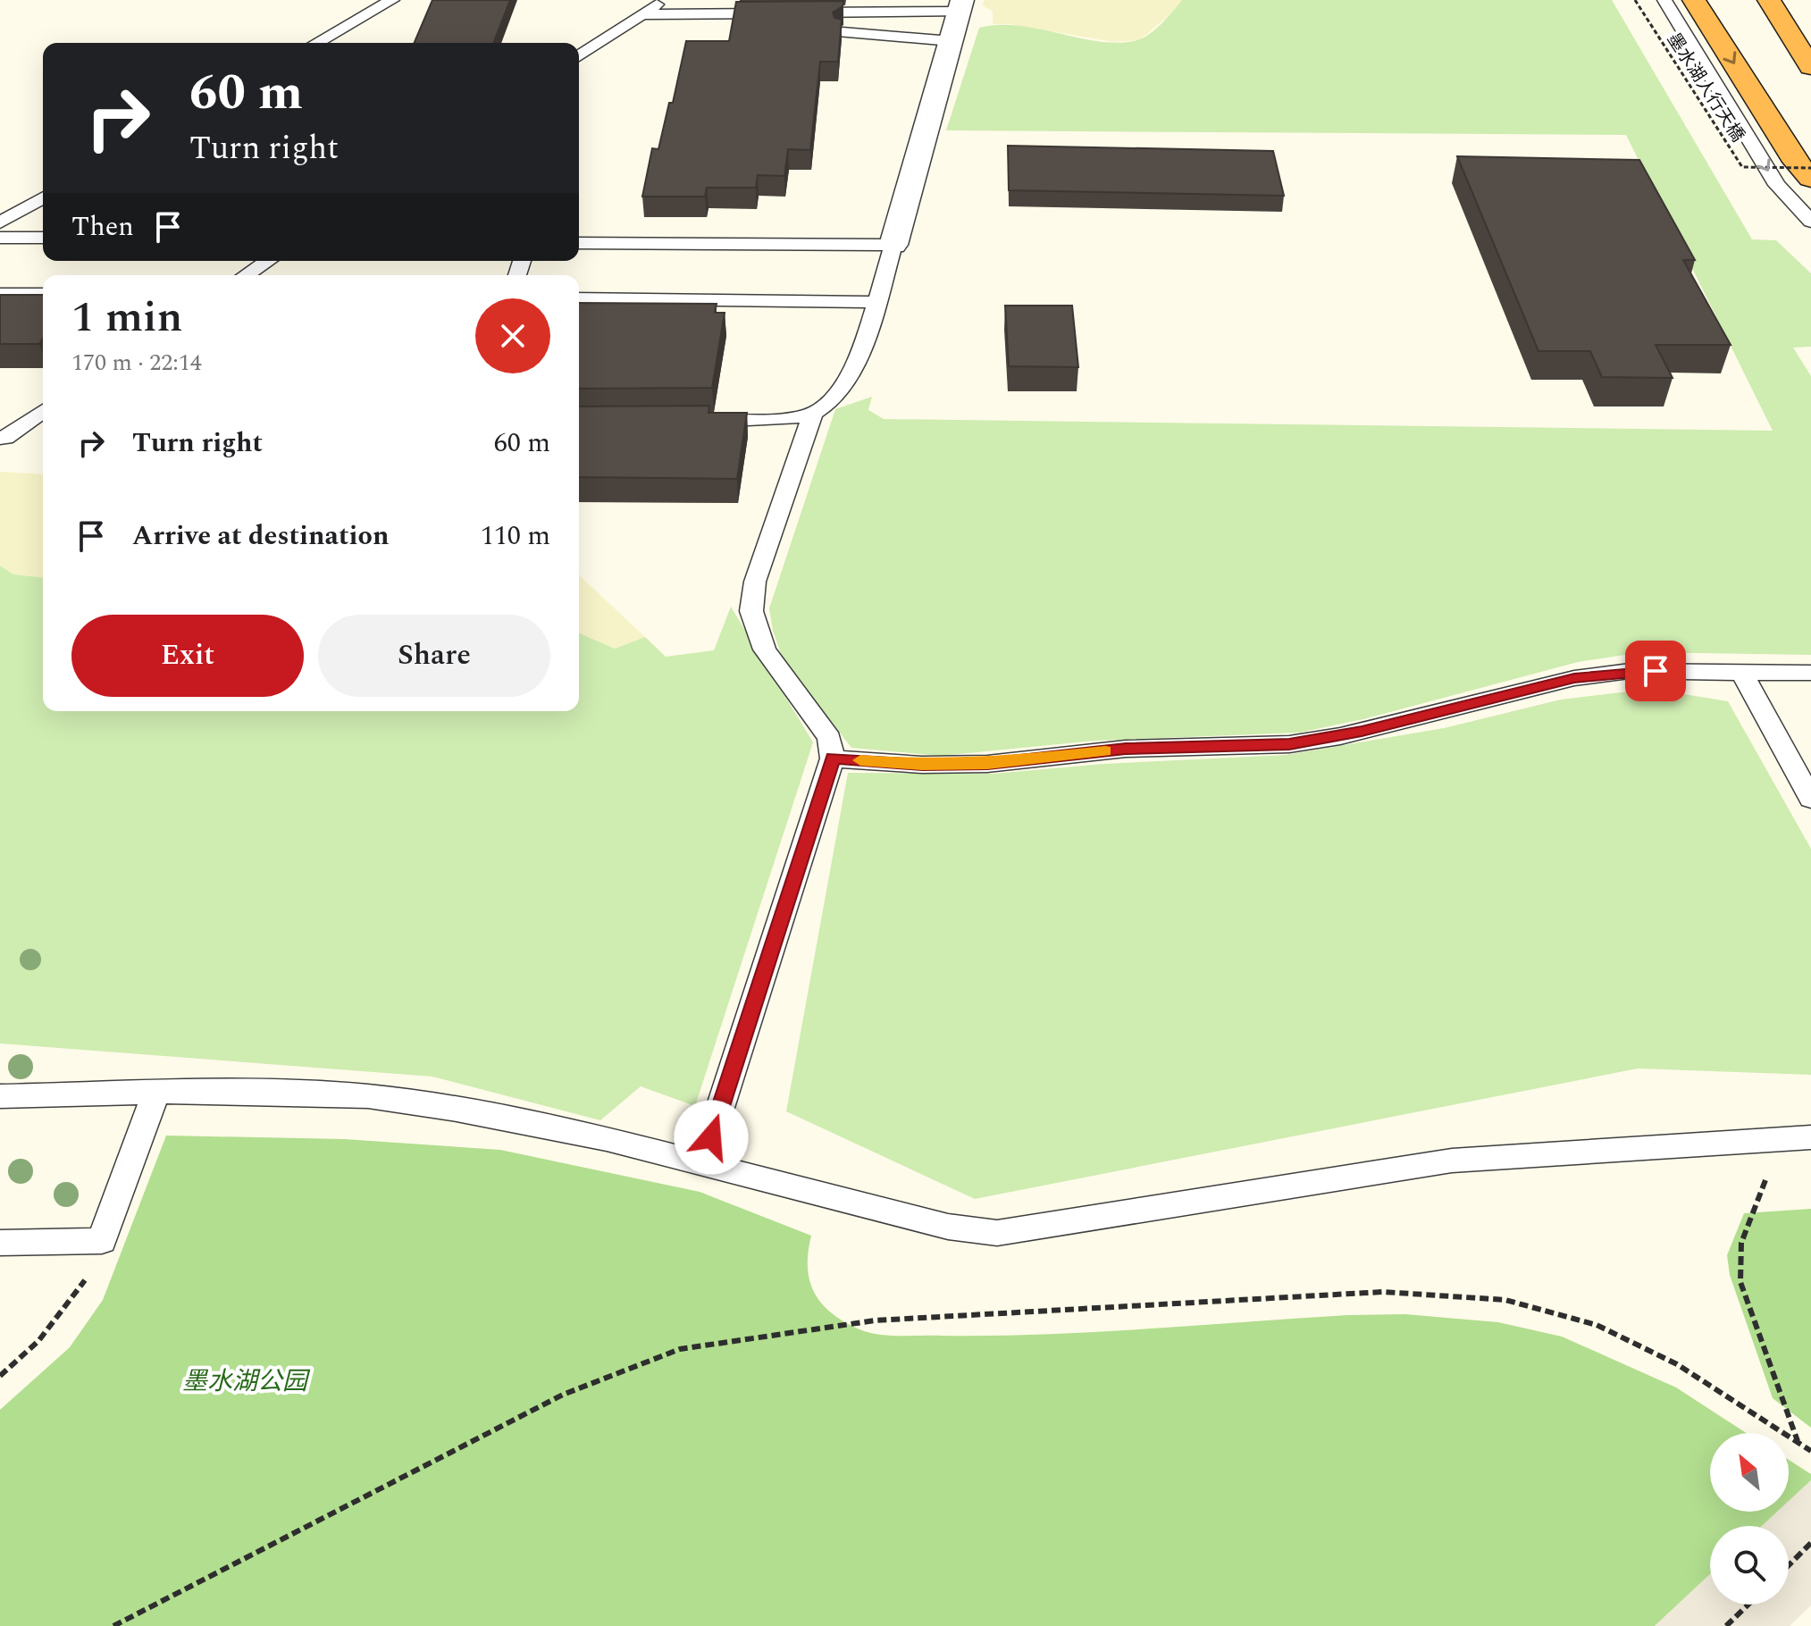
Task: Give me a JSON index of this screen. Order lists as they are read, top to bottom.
{
  "streets": {
    "path": ["墨水湖人行天橋"]
  },
  "parks": ["墨水湖公园"],
  "north": "top left",
  "page": {
    "turn": ["60 m", "Turn right"],
    "then": "Then",
    "heading": ["1 min", "170 m · 22:14"],
    "list": [
      {
        "name": "Turn right",
        "value": "60 m"
      },
      {
        "name": "Arrive at destination",
        "value": "110 m"
      }
    ],
    "buttons": ["Exit", "Share"]
  }
}
